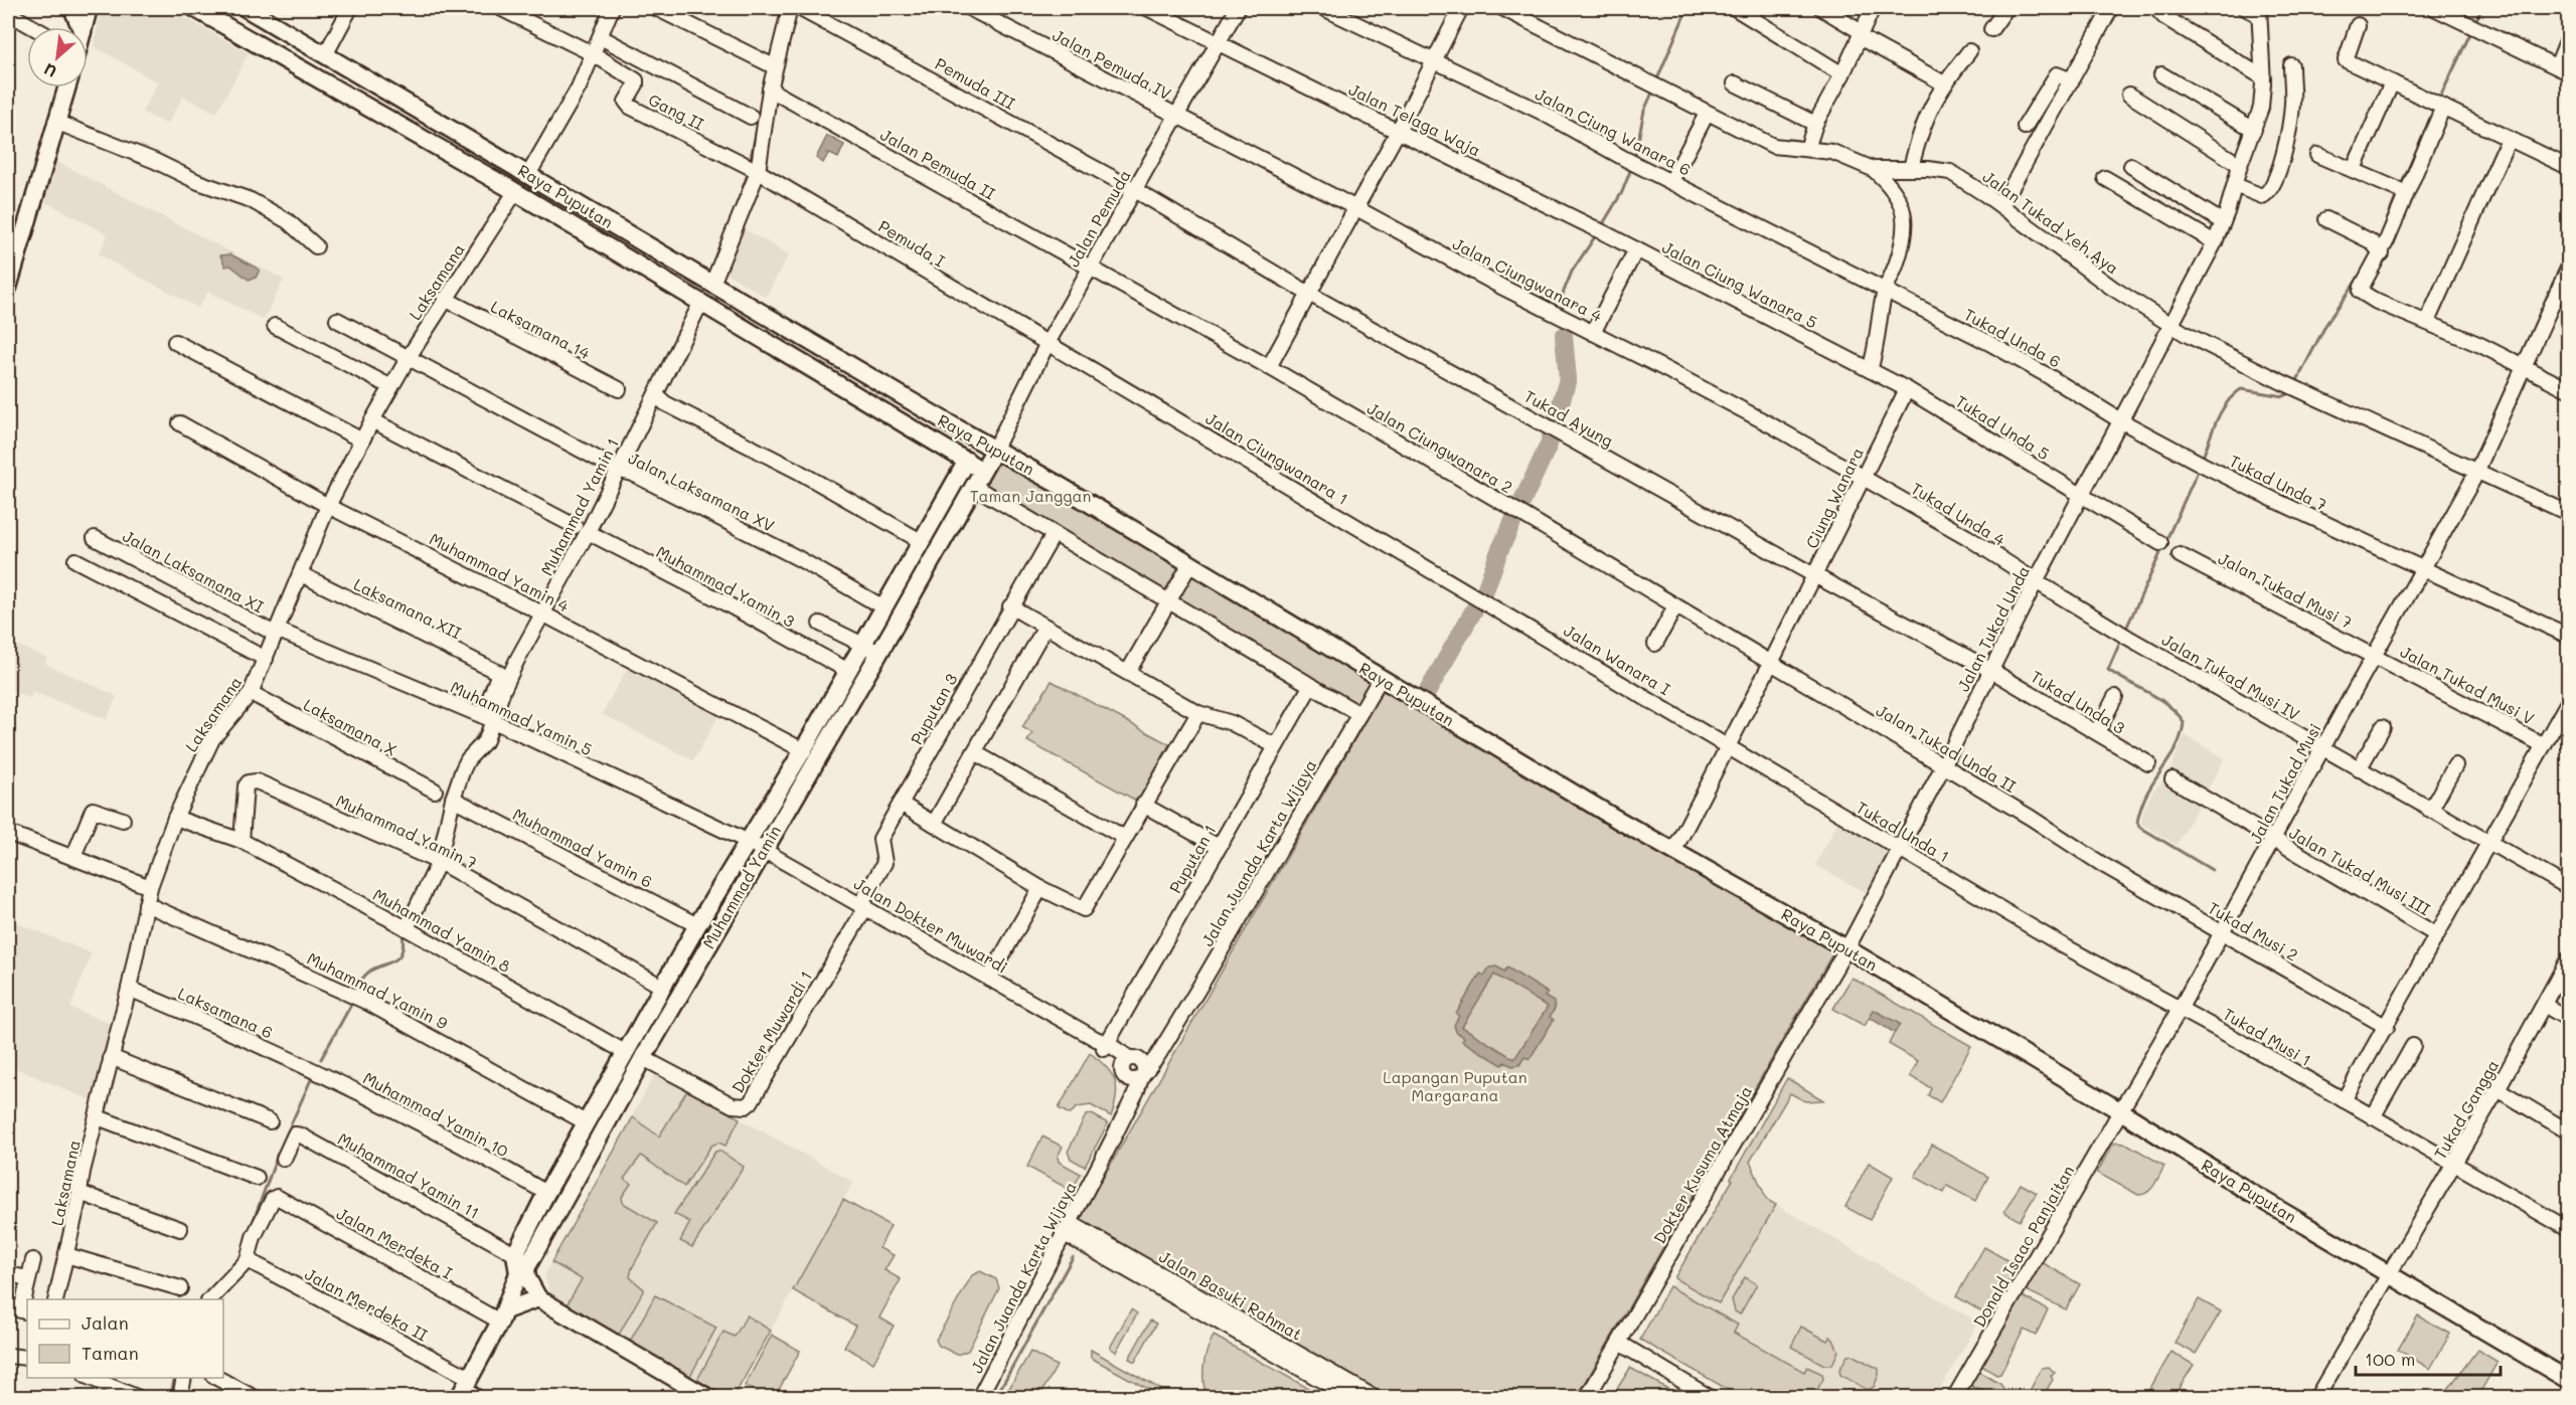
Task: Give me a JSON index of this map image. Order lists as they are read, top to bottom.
{
  "streets": {
    "main road": ["Raya Puputan", "Muhammad Yamin"],
    "street": [
      "Jalan Pemuda IV",
      "Pemuda III",
      "Gang II",
      "Jalan Telaga Waja",
      "Jalan Ciung Wanara 6",
      "Jalan Pemuda II",
      "Jalan Pemuda",
      "Jalan Tukad Yeh Aya",
      "Pemuda I",
      "Jalan Ciungwanara 4",
      "Laksamana",
      "Jalan Ciung Wanara 5",
      "Laksamana 14",
      "Tukad Unda 6",
      "Tukad Ayung",
      "Tukad Unda 5",
      "Jalan Ciungwanara 2",
      "Jalan Ciungwanara 1",
      "Tukad Unda 7",
      "Jalan Laksamana XV",
      "Ciung Wanara",
      "Muhammad Yamin 1",
      "Tukad Unda 4",
      "Jalan Laksamana XI",
      "Muhammad Yamin 4",
      "Muhammad Yamin 3",
      "Jalan Tukad Musi 7",
      "Laksamana XII",
      "Jalan Tukad Unda",
      "Jalan Wanara I",
      "Jalan Tukad Musi IV",
      "Jalan Tukad Musi V",
      "Tukad Unda 3",
      "Puputan 3",
      "Muhammad Yamin 5",
      "Laksamana X",
      "Jalan Tukad Unda II",
      "Jalan Tukad Musi",
      "Muhammad Yamin 7",
      "Tukad Unda 1",
      "Muhammad Yamin 6",
      "Jalan Juanda Karta Wijaya",
      "Puputan 1",
      "Jalan Tukad Musi III",
      "Jalan Dokter Muwardi",
      "Muhammad Yamin 8",
      "Tukad Musi 2",
      "Muhammad Yamin 9",
      "Laksamana 6",
      "Dokter Muwardi 1",
      "Tukad Musi 1",
      "Tukad Gangga",
      "Muhammad Yamin 10",
      "Dokter Kusuma Atmaja",
      "Muhammad Yamin 11",
      "Jalan Merdeka I",
      "Donald Isaac Panjaitan",
      "Jalan Basuki Rahmat",
      "Jalan Merdeka II"
    ]
  },
  "crossings": [
    ["Jalan Pemuda IV", "Jalan Pemuda"],
    ["Jalan Pemuda IV", "Jalan Ciungwanara 4"],
    ["Pemuda III", "Jalan Pemuda"],
    ["Pemuda III", "Tukad Ayung"],
    ["Gang II", "Pemuda I"],
    ["Jalan Telaga Waja", "Jalan Pemuda"],
    ["Jalan Telaga Waja", "Jalan Ciung Wanara 5"],
    ["Jalan Ciung Wanara 6", "Tukad Unda 6"],
    ["Jalan Pemuda II", "Jalan Pemuda"],
    ["Jalan Pemuda II", "Jalan Ciungwanara 2"],
    ["Raya Puputan", "Jalan Pemuda"],
    ["Raya Puputan", "Laksamana"],
    ["Raya Puputan", "Ciung Wanara"],
    ["Raya Puputan", "Muhammad Yamin 1"],
    ["Raya Puputan", "Jalan Tukad Unda"],
    ["Raya Puputan", "Jalan Tukad Musi"],
    ["Raya Puputan", "Jalan Juanda Karta Wijaya"],
    ["Raya Puputan", "Muhammad Yamin"],
    ["Raya Puputan", "Tukad Gangga"],
    ["Raya Puputan", "Dokter Kusuma Atmaja"],
    ["Raya Puputan", "Donald Isaac Panjaitan"],
    ["Jalan Pemuda", "Pemuda I"],
    ["Jalan Pemuda", "Jalan Ciungwanara 4"],
    ["Jalan Pemuda", "Tukad Ayung"],
    ["Jalan Pemuda", "Jalan Ciungwanara 2"],
    ["Jalan Pemuda", "Jalan Ciungwanara 1"],
    ["Jalan Pemuda", "Muhammad Yamin"],
    ["Jalan Tukad Yeh Aya", "Jalan Tukad Unda"],
    ["Jalan Tukad Yeh Aya", "Jalan Tukad Musi"],
    ["Pemuda I", "Jalan Ciungwanara 1"],
    ["Jalan Ciungwanara 4", "Ciung Wanara"],
    ["Jalan Ciungwanara 4", "Tukad Unda 4"],
    ["Laksamana", "Laksamana 14"],
    ["Laksamana", "Jalan Laksamana XV"],
    ["Laksamana", "Jalan Laksamana XI"],
    ["Laksamana", "Muhammad Yamin 4"],
    ["Laksamana", "Muhammad Yamin 3"],
    ["Laksamana", "Laksamana XII"],
    ["Laksamana", "Muhammad Yamin 5"],
    ["Laksamana", "Laksamana X"],
    ["Laksamana", "Muhammad Yamin 8"],
    ["Laksamana", "Muhammad Yamin 9"],
    ["Laksamana", "Laksamana 6"],
    ["Tukad Unda 6", "Tukad Unda 7"],
    ["Tukad Unda 6", "Jalan Tukad Unda"],
    ["Tukad Ayung", "Ciung Wanara"],
    ["Tukad Ayung", "Jalan Tukad Unda"],
    ["Tukad Ayung", "Tukad Unda 3"],
    ["Tukad Unda 5", "Ciung Wanara"],
    ["Tukad Unda 5", "Jalan Tukad Unda"],
    ["Jalan Ciungwanara 2", "Ciung Wanara"],
    ["Jalan Ciungwanara 2", "Jalan Tukad Unda II"],
    ["Jalan Ciungwanara 1", "Jalan Wanara I"],
    ["Tukad Unda 7", "Jalan Tukad Unda"],
    ["Tukad Unda 7", "Jalan Tukad Musi"],
    ["Jalan Laksamana XV", "Muhammad Yamin 1"],
    ["Jalan Laksamana XV", "Muhammad Yamin"],
    ["Ciung Wanara", "Tukad Unda 4"],
    ["Ciung Wanara", "Jalan Wanara I"],
    ["Ciung Wanara", "Jalan Tukad Unda II"],
    ["Ciung Wanara", "Tukad Unda 1"],
    ["Muhammad Yamin 1", "Muhammad Yamin 4"],
    ["Muhammad Yamin 1", "Muhammad Yamin 3"],
    ["Muhammad Yamin 1", "Laksamana XII"],
    ["Muhammad Yamin 1", "Muhammad Yamin 5"],
    ["Muhammad Yamin 1", "Muhammad Yamin 7"],
    ["Muhammad Yamin 1", "Muhammad Yamin 6"],
    ["Muhammad Yamin 1", "Muhammad Yamin 8"],
    ["Tukad Unda 4", "Jalan Tukad Unda"],
    ["Tukad Unda 4", "Jalan Tukad Musi IV"],
    ["Jalan Laksamana XI", "Muhammad Yamin 5"],
    ["Muhammad Yamin 4", "Muhammad Yamin"],
    ["Muhammad Yamin 3", "Muhammad Yamin"],
    ["Jalan Tukad Musi 7", "Jalan Tukad Musi V"],
    ["Jalan Tukad Musi 7", "Jalan Tukad Musi"],
    ["Laksamana XII", "Muhammad Yamin 5"],
    ["Jalan Tukad Unda", "Jalan Tukad Musi IV"],
    ["Jalan Tukad Unda", "Tukad Unda 3"],
    ["Jalan Tukad Unda", "Jalan Tukad Unda II"],
    ["Jalan Tukad Unda", "Tukad Unda 1"],
    ["Jalan Tukad Unda", "Dokter Kusuma Atmaja"],
    ["Jalan Wanara I", "Tukad Unda 1"],
    ["Jalan Tukad Musi IV", "Jalan Tukad Musi"],
    ["Jalan Tukad Musi V", "Jalan Tukad Musi"],
    ["Puputan 3", "Jalan Dokter Muwardi"],
    ["Puputan 3", "Dokter Muwardi 1"],
    ["Muhammad Yamin 5", "Muhammad Yamin"],
    ["Muhammad Yamin 5", "Jalan Dokter Muwardi"],
    ["Jalan Tukad Unda II", "Tukad Musi 2"],
    ["Jalan Tukad Musi", "Jalan Tukad Musi III"],
    ["Jalan Tukad Musi", "Tukad Musi 2"],
    ["Jalan Tukad Musi", "Tukad Musi 1"],
    ["Jalan Tukad Musi", "Donald Isaac Panjaitan"],
    ["Muhammad Yamin 7", "Muhammad Yamin"],
    ["Muhammad Yamin 7", "Muhammad Yamin 8"],
    ["Tukad Unda 1", "Tukad Musi 1"],
    ["Muhammad Yamin 6", "Muhammad Yamin"],
    ["Jalan Juanda Karta Wijaya", "Jalan Dokter Muwardi"],
    ["Jalan Juanda Karta Wijaya", "Jalan Basuki Rahmat"],
    ["Puputan 1", "Jalan Dokter Muwardi"],
    ["Muhammad Yamin", "Jalan Dokter Muwardi"],
    ["Muhammad Yamin", "Muhammad Yamin 8"],
    ["Muhammad Yamin", "Muhammad Yamin 9"],
    ["Muhammad Yamin", "Dokter Muwardi 1"],
    ["Muhammad Yamin", "Muhammad Yamin 10"],
    ["Muhammad Yamin", "Muhammad Yamin 11"],
    ["Jalan Dokter Muwardi", "Dokter Muwardi 1"],
    ["Laksamana 6", "Muhammad Yamin 10"],
    ["Tukad Musi 1", "Tukad Gangga"],
    ["Jalan Merdeka I", "Jalan Merdeka II"]
  ],
  "parks": ["Taman Janggan", "Lapangan Puputan Margarana"],
  "legend": ["Jalan", "Taman"],
  "scale_bar": "100 m",
  "north": "bottom left"
}
